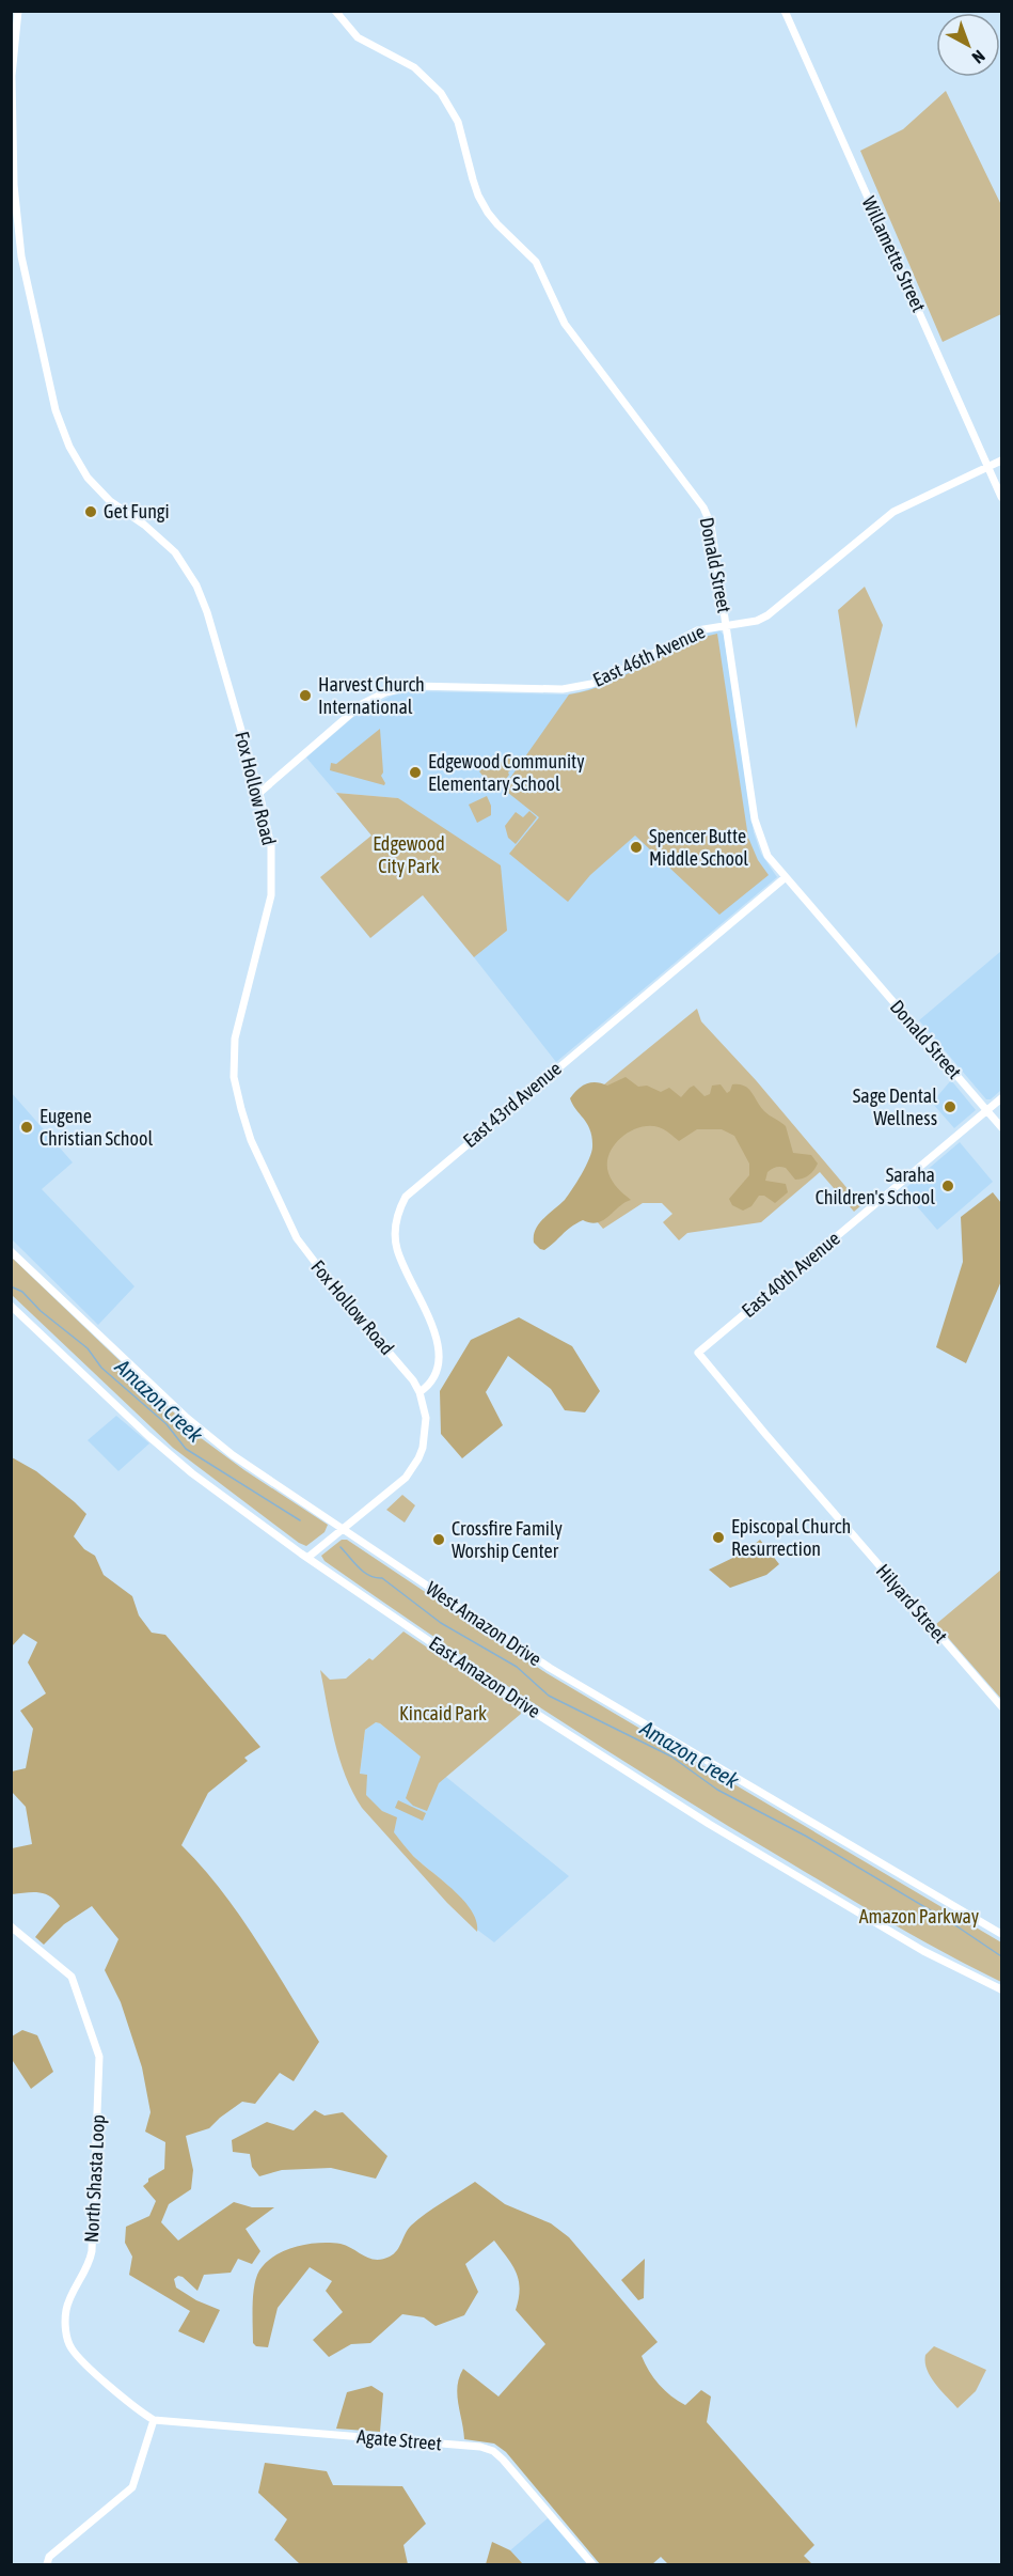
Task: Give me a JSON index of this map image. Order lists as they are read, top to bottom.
{
  "streets": {
    "street": [
      "Willamette Street",
      "Donald Street",
      "East 46th Avenue",
      "Fox Hollow Road",
      "East 43rd Avenue",
      "East 40th Avenue",
      "Hilyard Street",
      "West Amazon Drive",
      "East Amazon Drive",
      "North Shasta Loop",
      "Agate Street"
    ]
  },
  "crossings": [
    ["Willamette Street", "East 46th Avenue"],
    ["Donald Street", "East 46th Avenue"],
    ["Donald Street", "East 43rd Avenue"],
    ["Donald Street", "East 40th Avenue"],
    ["East 46th Avenue", "Fox Hollow Road"],
    ["Fox Hollow Road", "East 43rd Avenue"],
    ["Fox Hollow Road", "West Amazon Drive"],
    ["Fox Hollow Road", "East Amazon Drive"],
    ["East 40th Avenue", "Hilyard Street"],
    ["North Shasta Loop", "Agate Street"]
  ],
  "water": ["Amazon Creek"],
  "parks": ["Edgewood City Park", "Kincaid Park", "Amazon Parkway"],
  "places": [
    "Get Fungi",
    "Harvest Church International",
    "Edgewood Community Elementary School",
    "Spencer Butte Middle School",
    "Sage Dental Wellness",
    "Eugene Christian School",
    "Saraha Children's School",
    "Episcopal Church Resurrection",
    "Crossfire Family Worship Center"
  ],
  "north": "bottom right"
}
